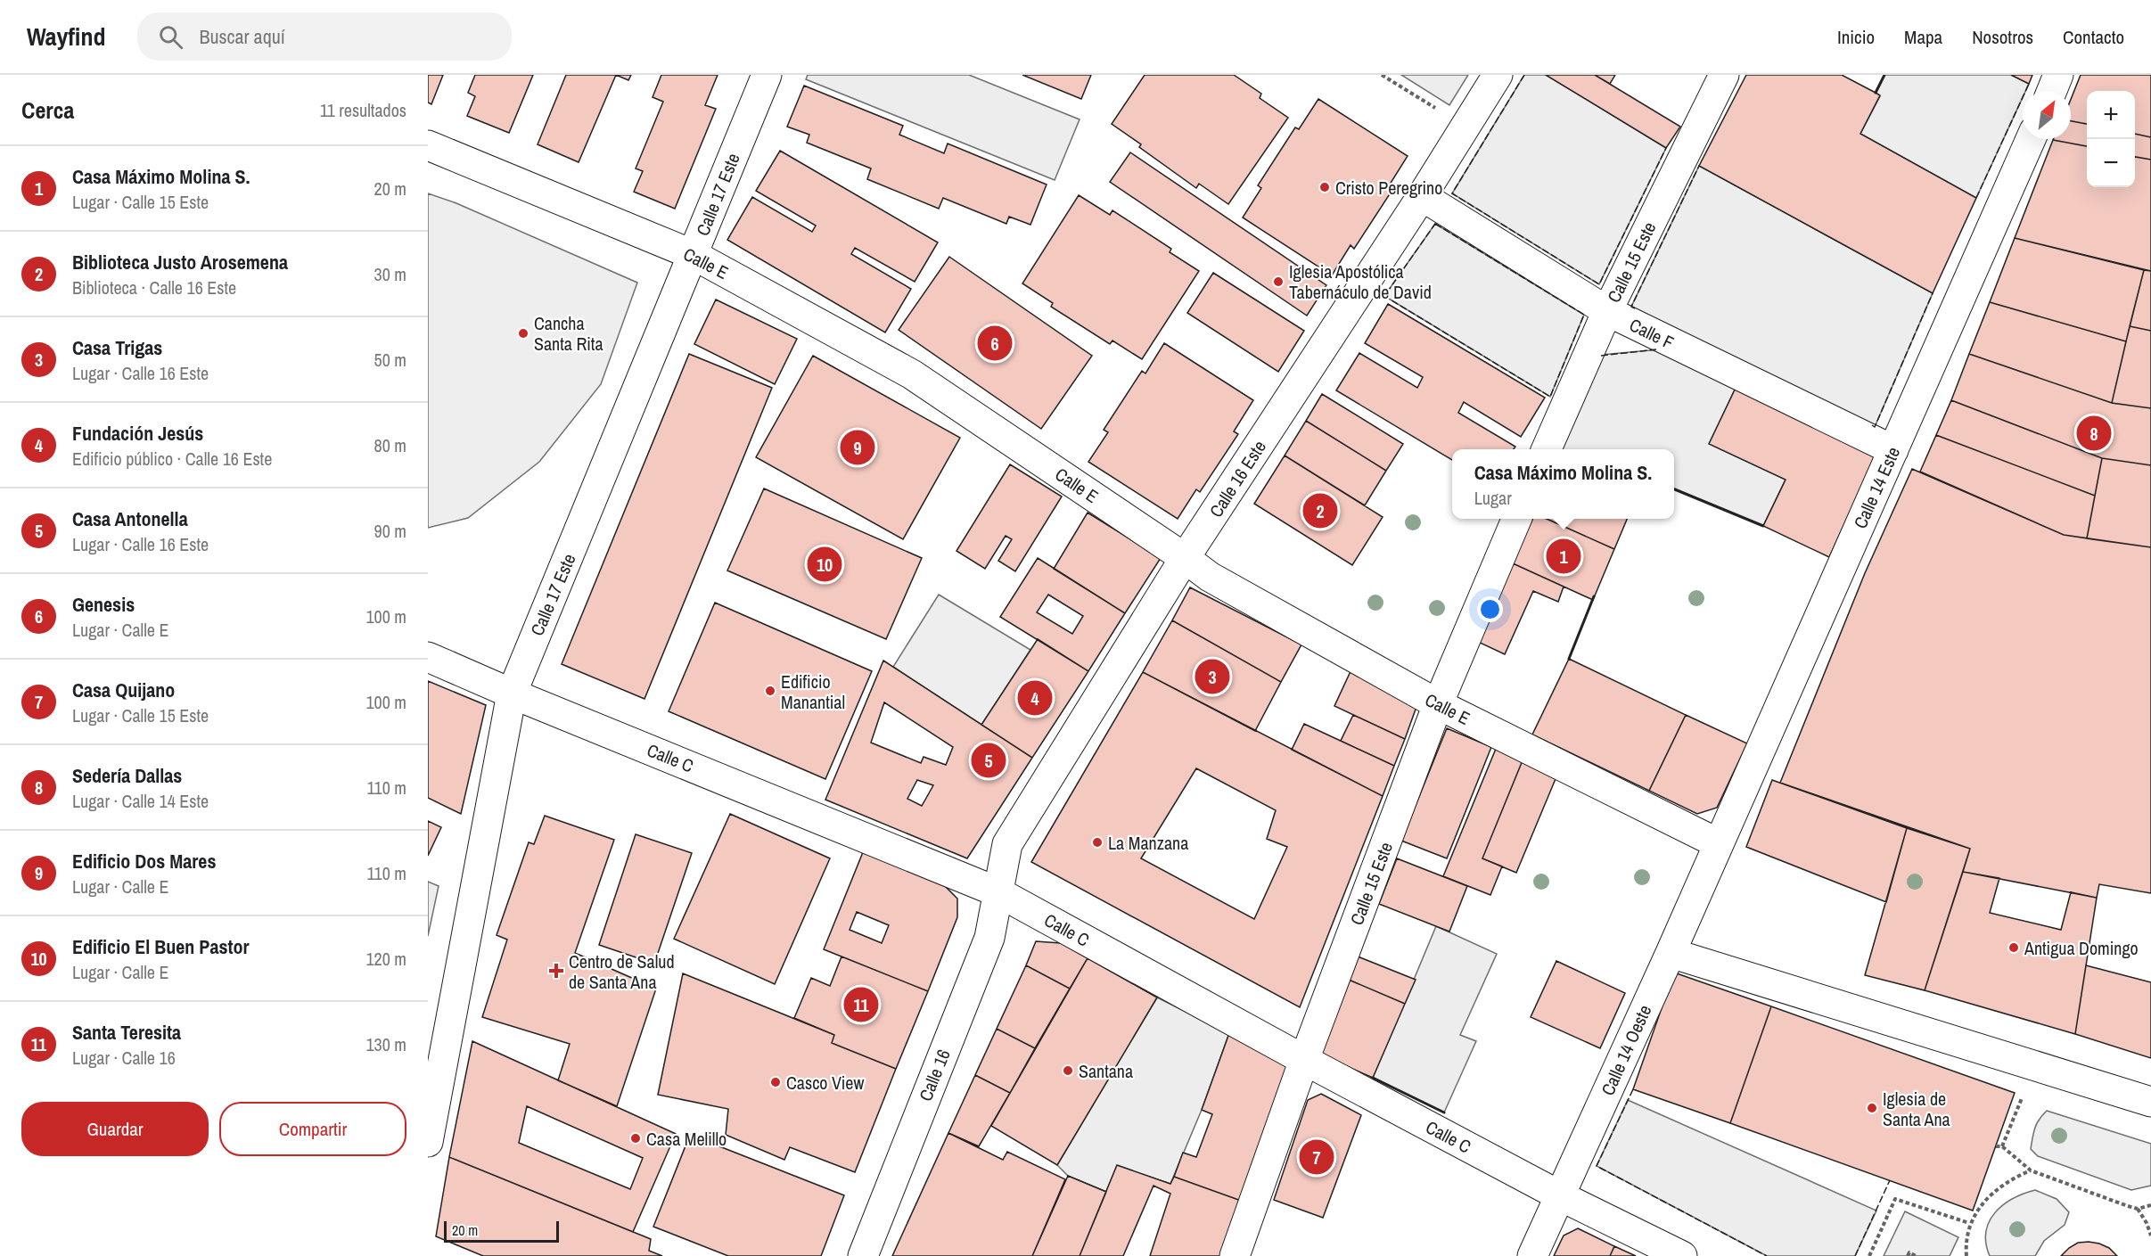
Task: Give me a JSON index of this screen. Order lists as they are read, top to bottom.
{
  "streets": {
    "street": [
      "Calle 17 Este",
      "Calle 15 Este",
      "Calle E",
      "Calle F",
      "Calle 16 Este",
      "Calle 14 Este",
      "Calle C",
      "Calle 14 Oeste",
      "Calle 16"
    ]
  },
  "crossings": [
    ["Calle 17 Este", "Calle E"],
    ["Calle 17 Este", "Calle C"],
    ["Calle 15 Este", "Calle E"],
    ["Calle 15 Este", "Calle F"],
    ["Calle 15 Este", "Calle C"],
    ["Calle E", "Calle 16 Este"],
    ["Calle E", "Calle 14 Este"],
    ["Calle E", "Calle 14 Oeste"],
    ["Calle F", "Calle 16 Este"],
    ["Calle F", "Calle 14 Este"],
    ["Calle 16 Este", "Calle C"],
    ["Calle 16 Este", "Calle 16"],
    ["Calle 14 Este", "Calle 14 Oeste"],
    ["Calle C", "Calle 14 Oeste"],
    ["Calle C", "Calle 16"]
  ],
  "places": {
    "other": [
      "Cristo Peregrino",
      "Iglesia Apostólica Tabernáculo de David",
      "Cancha Santa Rita",
      "Edificio Manantial",
      "La Manzana",
      "Antigua Domingo",
      "Santana",
      "Casco View",
      "Iglesia de Santa Ana",
      "Casa Melillo"
    ],
    "health": ["Centro de Salud de Santa Ana"]
  },
  "scale_bar": "20 m",
  "north": "top right",
  "page": {
    "header": "Wayfind",
    "search": "Buscar aquí",
    "nav": [
      "Inicio",
      "Mapa",
      "Nosotros",
      "Contacto"
    ],
    "heading": ["Cerca", "11 resultados"],
    "map_buttons": ["+", "−"],
    "list": [
      {
        "mark": "1",
        "name": "Casa Máximo Molina S.",
        "note": "Lugar · Calle 15 Este",
        "value": "20 m"
      },
      {
        "mark": "2",
        "name": "Biblioteca Justo Arosemena",
        "note": "Biblioteca · Calle 16 Este",
        "value": "30 m"
      },
      {
        "mark": "3",
        "name": "Casa Trigas",
        "note": "Lugar · Calle 16 Este",
        "value": "50 m"
      },
      {
        "mark": "4",
        "name": "Fundación Jesús",
        "note": "Edificio público · Calle 16 Este",
        "value": "80 m"
      },
      {
        "mark": "5",
        "name": "Casa Antonella",
        "note": "Lugar · Calle 16 Este",
        "value": "90 m"
      },
      {
        "mark": "6",
        "name": "Genesis",
        "note": "Lugar · Calle E",
        "value": "100 m"
      },
      {
        "mark": "7",
        "name": "Casa Quijano",
        "note": "Lugar · Calle 15 Este",
        "value": "100 m"
      },
      {
        "mark": "8",
        "name": "Sedería Dallas",
        "note": "Lugar · Calle 14 Este",
        "value": "110 m"
      },
      {
        "mark": "9",
        "name": "Edificio Dos Mares",
        "note": "Lugar · Calle E",
        "value": "110 m"
      },
      {
        "mark": "10",
        "name": "Edificio El Buen Pastor",
        "note": "Lugar · Calle E",
        "value": "120 m"
      },
      {
        "mark": "11",
        "name": "Santa Teresita",
        "note": "Lugar · Calle 16",
        "value": "130 m"
      }
    ],
    "pins": [
      "6",
      "8",
      "9",
      "2",
      "1",
      "10",
      "3",
      "4",
      "5",
      "11",
      "7"
    ],
    "popup": ["Casa Máximo Molina S.", "Lugar"],
    "buttons": ["Guardar", "Compartir"],
    "scale": "20 m"
  }
}
